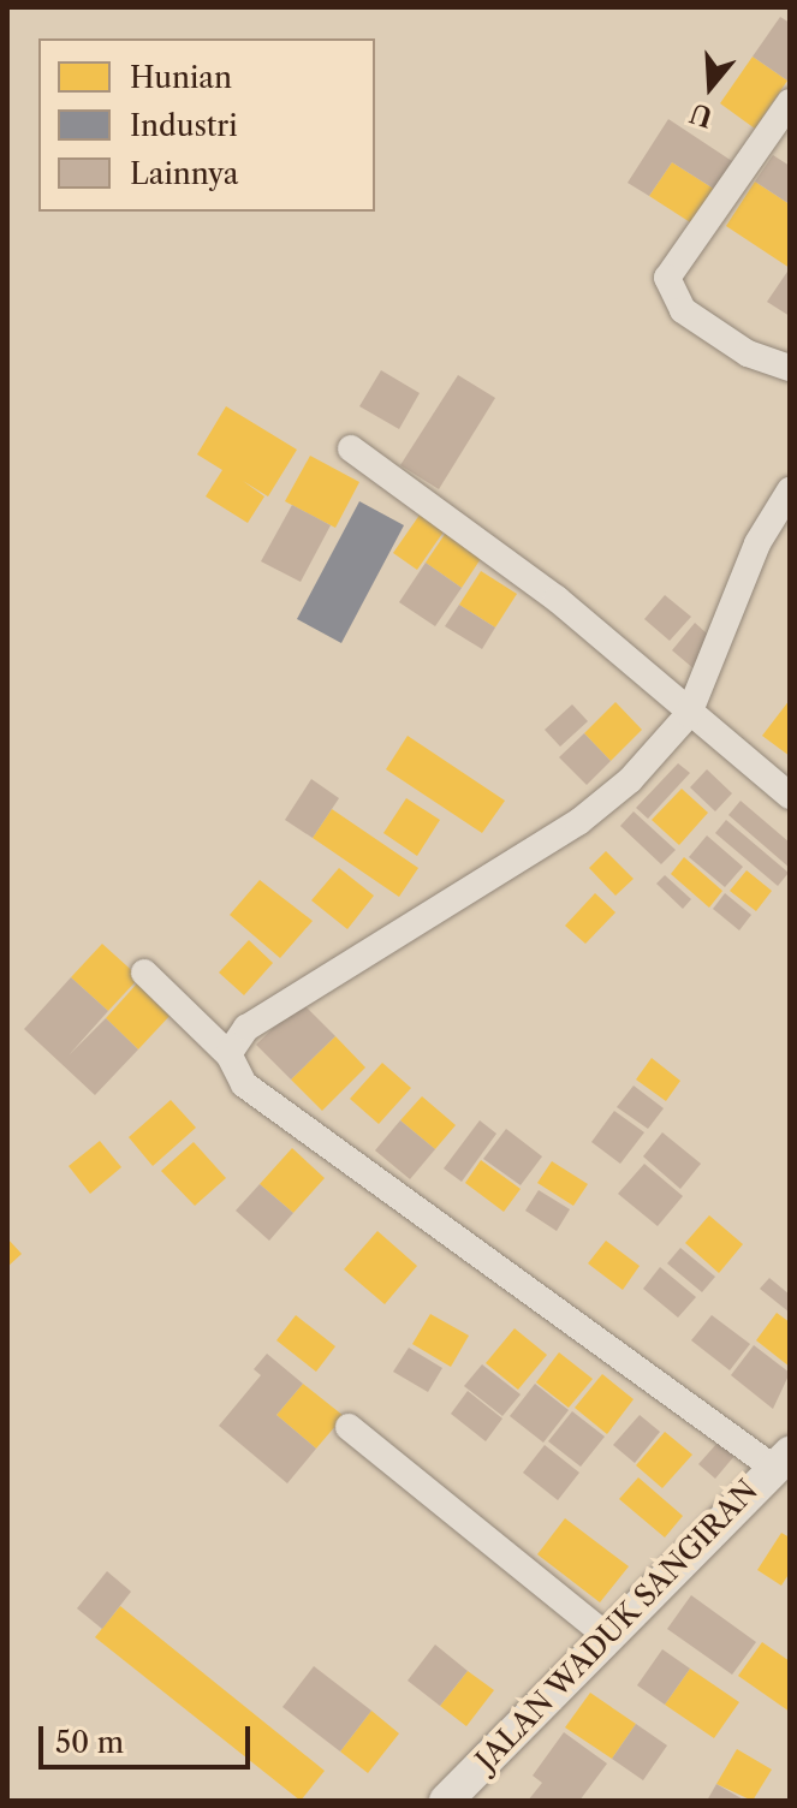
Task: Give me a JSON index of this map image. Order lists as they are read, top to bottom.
{
  "streets": {
    "street": ["JALAN WADUK SANGIRAN"]
  },
  "legend": ["Hunian", "Industri", "Lainnya"],
  "scale_bar": "50 m",
  "north": "bottom"
}
